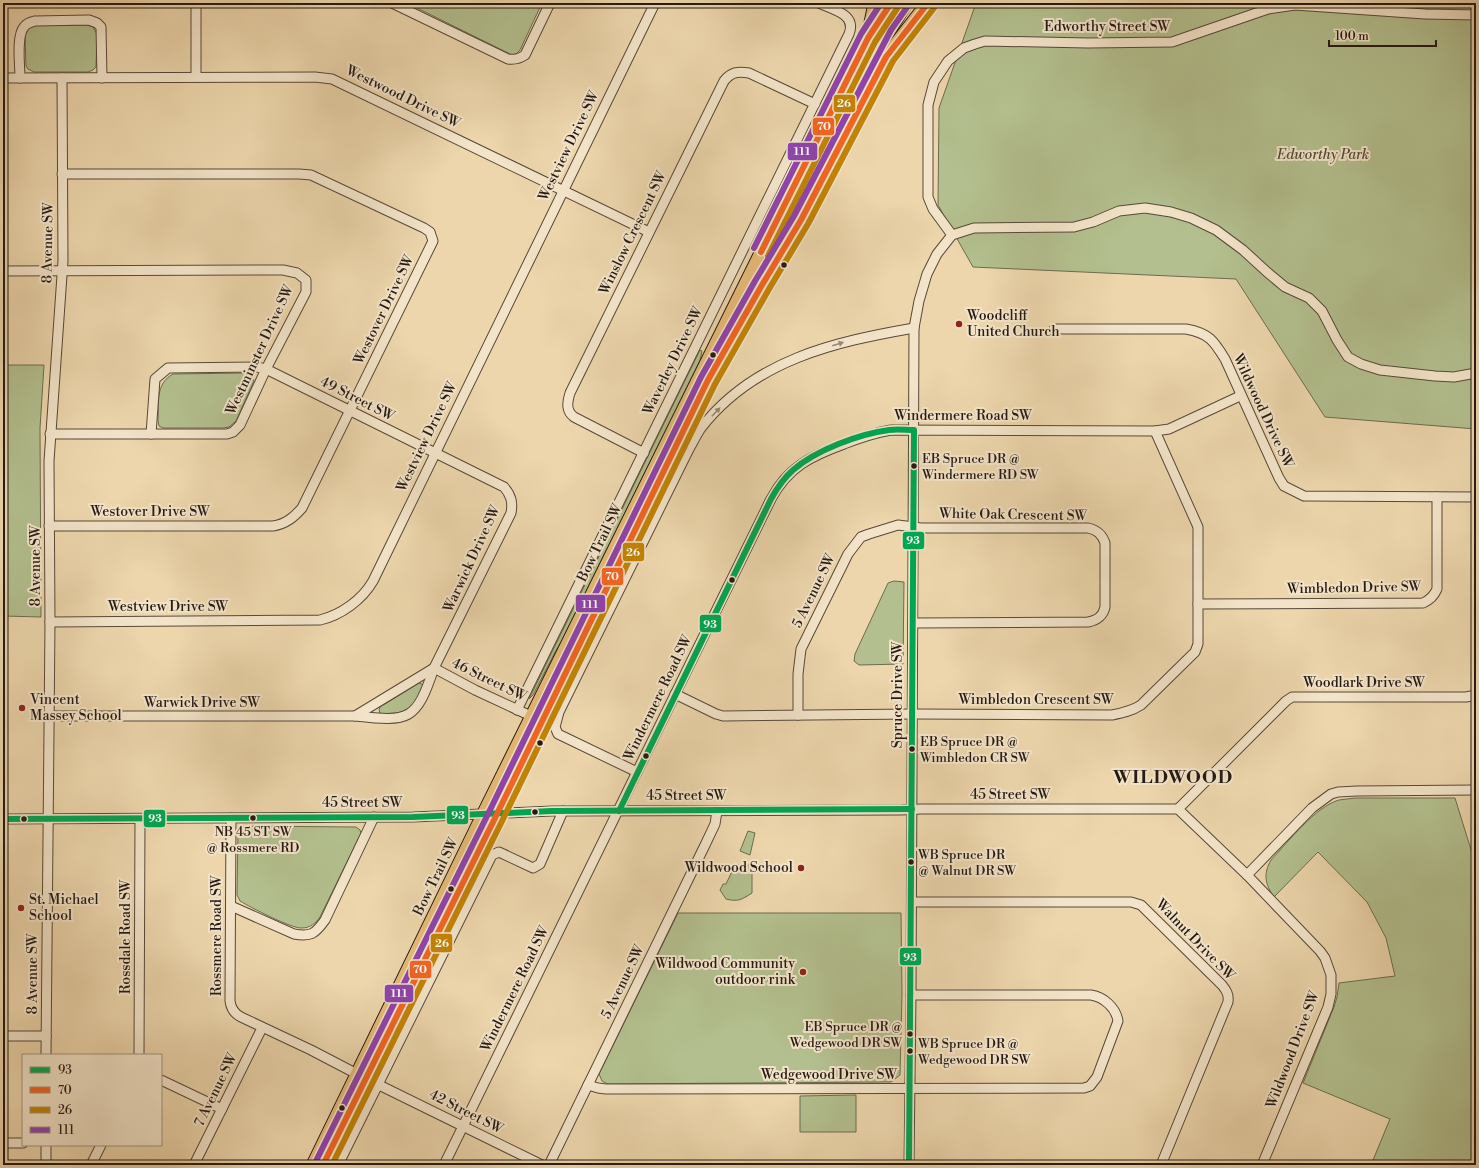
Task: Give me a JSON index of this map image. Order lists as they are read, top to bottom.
{
  "streets": {
    "main road": ["Bow Trail SW"],
    "street": [
      "Edworthy Street SW",
      "Westwood Drive SW",
      "Westview Drive SW",
      "Winslow Crescent SW",
      "8 Avenue SW",
      "Westover Drive SW",
      "Westminster Drive SW",
      "Waverley Drive SW",
      "49 Street SW",
      "Wildwood Drive SW",
      "Windermere Road SW",
      "White Oak Crescent SW",
      "Warwick Drive SW",
      "Wimbledon Drive SW",
      "5 Avenue SW",
      "46 Street SW",
      "Woodlark Drive SW",
      "Spruce Drive SW",
      "Wimbledon Crescent SW",
      "45 Street SW",
      "Rossmere Road SW",
      "Rossdale Road SW",
      "Walnut Drive SW",
      "Wedgewood Drive SW",
      "7 Avenue SW",
      "42 Street SW"
    ]
  },
  "crossings": [
    ["Edworthy Street SW", "Spruce Drive SW"],
    ["Westwood Drive SW", "Westview Drive SW"],
    ["Westwood Drive SW", "Winslow Crescent SW"],
    ["Westwood Drive SW", "8 Avenue SW"],
    ["Westview Drive SW", "8 Avenue SW"],
    ["Westview Drive SW", "49 Street SW"],
    ["Westview Drive SW", "Warwick Drive SW"],
    ["Winslow Crescent SW", "Waverley Drive SW"],
    ["8 Avenue SW", "Westover Drive SW"],
    ["8 Avenue SW", "Westminster Drive SW"],
    ["8 Avenue SW", "Warwick Drive SW"],
    ["8 Avenue SW", "45 Street SW"],
    ["Westover Drive SW", "49 Street SW"],
    ["Westminster Drive SW", "49 Street SW"],
    ["Waverley Drive SW", "46 Street SW"],
    ["49 Street SW", "Warwick Drive SW"],
    ["Wildwood Drive SW", "Windermere Road SW"],
    ["Wildwood Drive SW", "Wimbledon Drive SW"],
    ["Windermere Road SW", "Spruce Drive SW"],
    ["Windermere Road SW", "Wimbledon Crescent SW"],
    ["Windermere Road SW", "45 Street SW"],
    ["Windermere Road SW", "42 Street SW"],
    ["White Oak Crescent SW", "5 Avenue SW"],
    ["White Oak Crescent SW", "Spruce Drive SW"],
    ["Bow Trail SW", "46 Street SW"],
    ["Bow Trail SW", "45 Street SW"],
    ["Bow Trail SW", "Rossmere Road SW"],
    ["Warwick Drive SW", "46 Street SW"],
    ["Wimbledon Drive SW", "Wimbledon Crescent SW"],
    ["5 Avenue SW", "Spruce Drive SW"],
    ["5 Avenue SW", "Wimbledon Crescent SW"],
    ["5 Avenue SW", "45 Street SW"],
    ["5 Avenue SW", "Wedgewood Drive SW"],
    ["Woodlark Drive SW", "45 Street SW"],
    ["Spruce Drive SW", "Wimbledon Crescent SW"],
    ["Spruce Drive SW", "45 Street SW"],
    ["Spruce Drive SW", "Walnut Drive SW"],
    ["Spruce Drive SW", "Wedgewood Drive SW"],
    ["45 Street SW", "Rossmere Road SW"],
    ["45 Street SW", "Rossdale Road SW"],
    ["Rossmere Road SW", "7 Avenue SW"]
  ],
  "districts": ["WILDWOOD"],
  "parks": ["Edworthy Park"],
  "places": [
    "Woodcliff United Church",
    "EB Spruce DR @ Windermere RD SW",
    "Vincent Massey School",
    "EB Spruce DR @ Wimbledon CR SW",
    "NB 45 ST SW @ Rossmere RD",
    "WB Spruce DR @ Walnut DR SW",
    "Wildwood School",
    "St. Michael School",
    "Wildwood Community outdoor rink",
    "EB Spruce DR @ Wedgewood DR SW",
    "WB Spruce DR @ Wedgewood DR SW"
  ],
  "lines": [
    "transit line 70",
    "transit line 111",
    "transit line 26",
    "transit line 93"
  ],
  "legend": [
    "93",
    "70",
    "26",
    "111"
  ],
  "scale_bar": "100 m"
}
